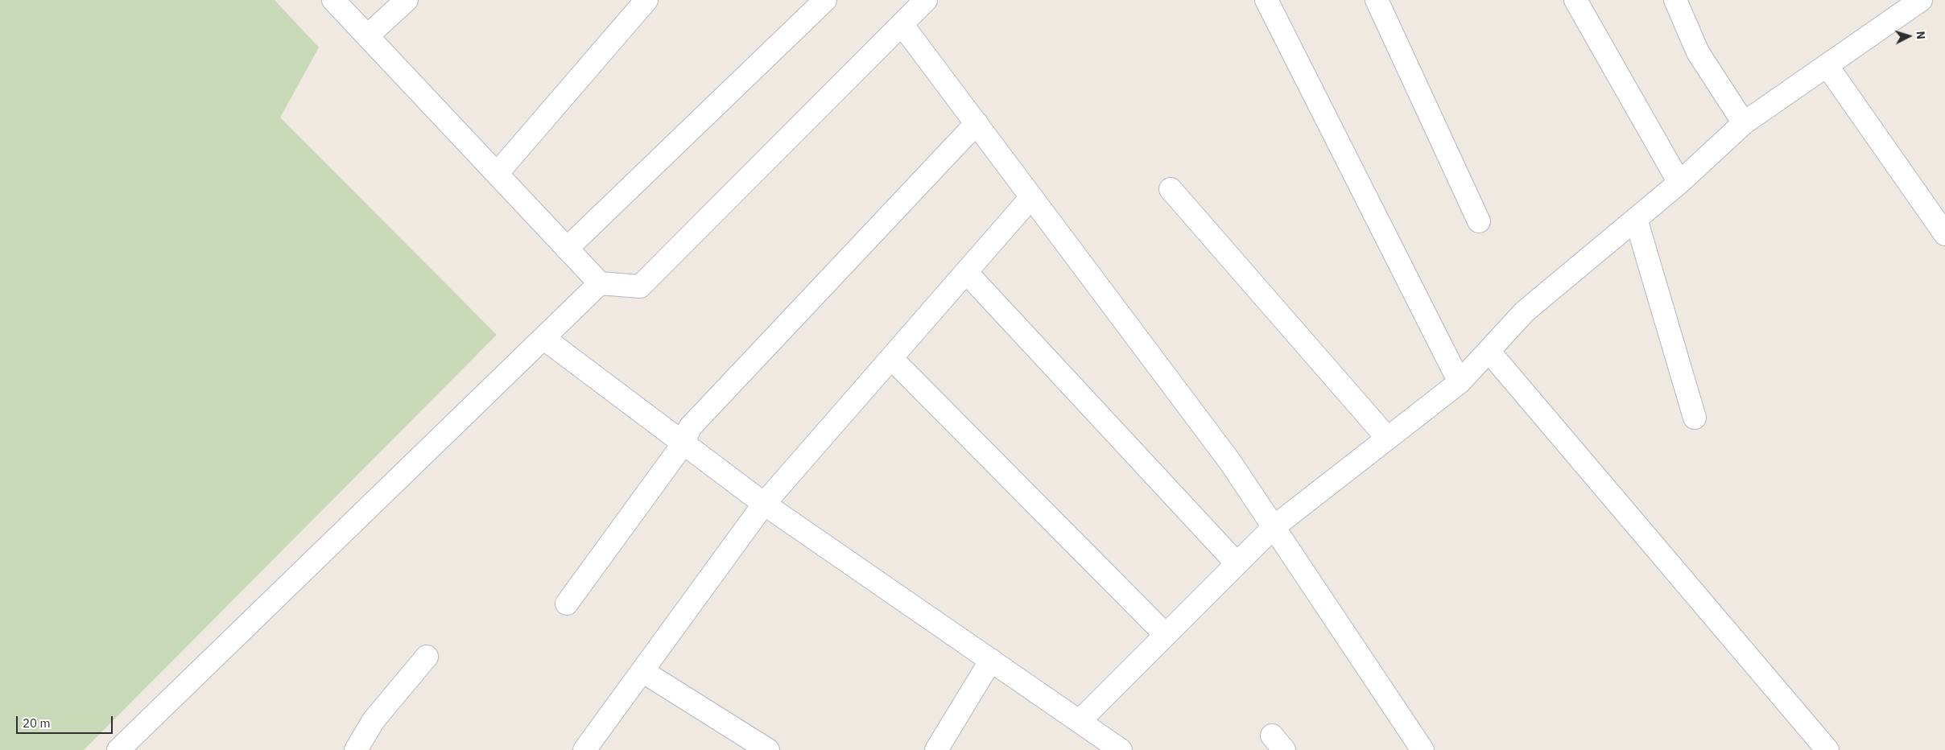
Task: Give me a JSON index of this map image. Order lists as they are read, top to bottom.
{
  "scale_bar": "20 m",
  "north": "right"
}
